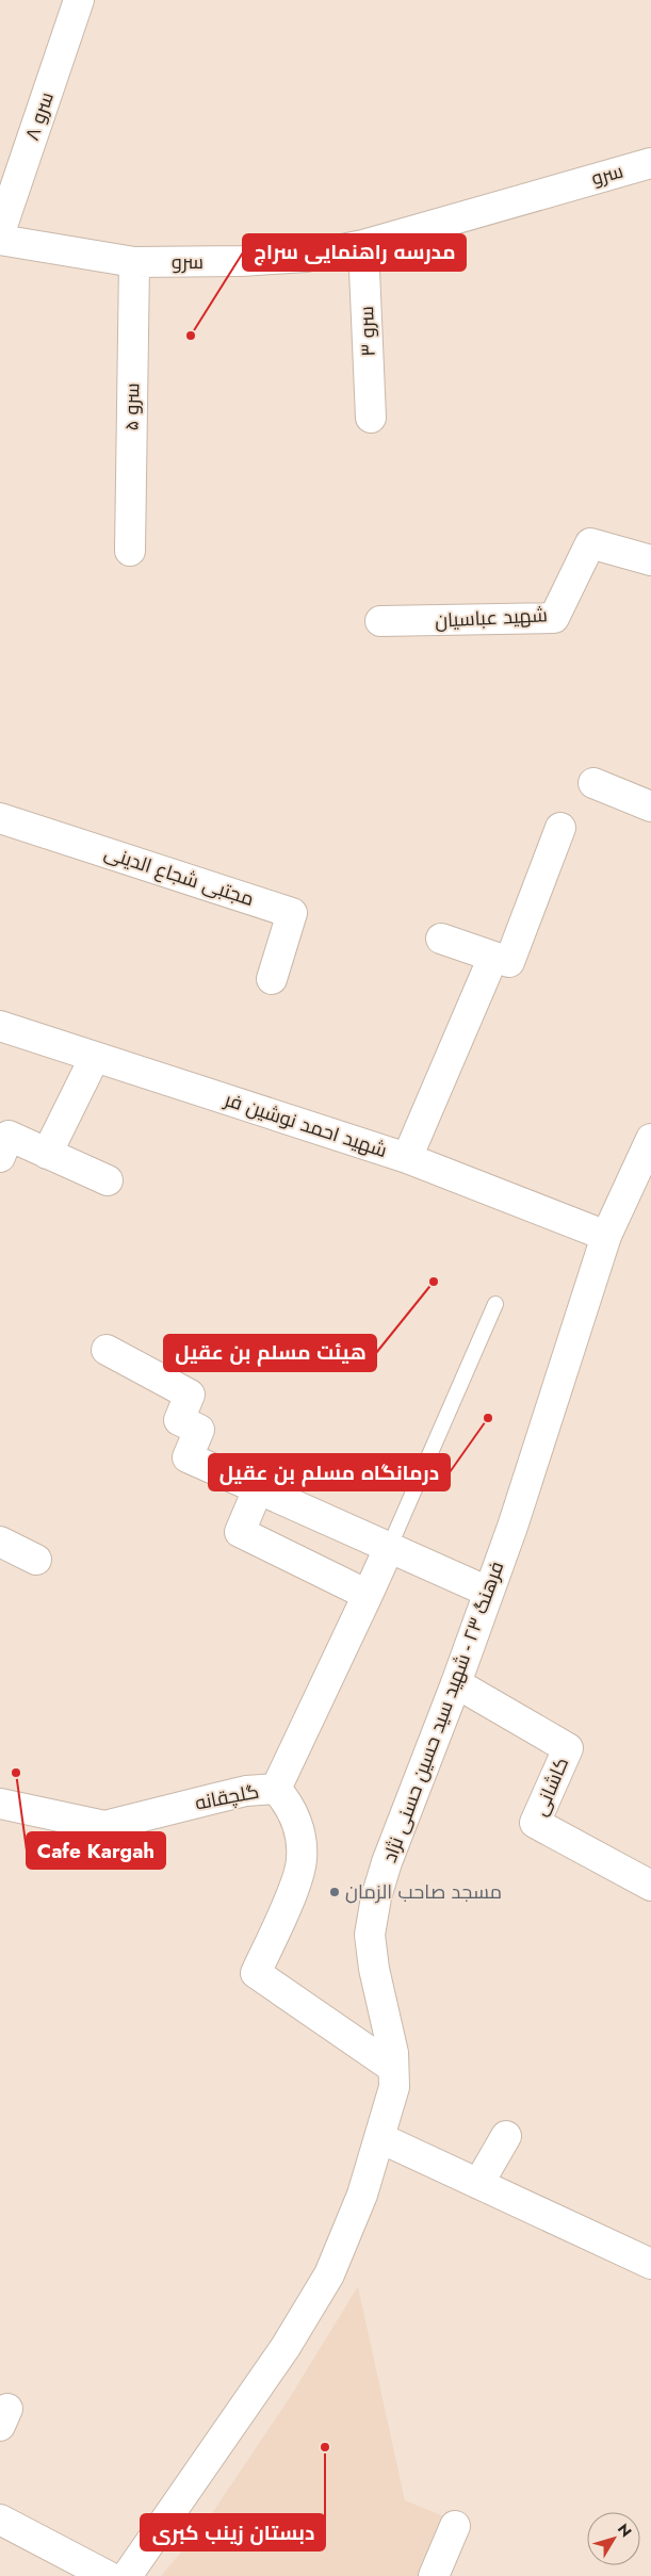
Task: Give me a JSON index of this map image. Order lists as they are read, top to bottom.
{
  "streets": {
    "street": [
      "سرو ۸",
      "سرو",
      "سرو ۳",
      "سرو ۵",
      "شهید عباسیان",
      "مجتبی شجاع الدینی",
      "شهید احمد نوشین فر",
      "فرهنگ ۲۳ - شهید سید حسین حسنی نژاد",
      "کاشانی",
      "گلچقانه"
    ]
  },
  "crossings": [
    ["سرو", "سرو ۳"],
    ["سرو", "سرو ۵"],
    ["شهید احمد نوشین فر", "فرهنگ ۲۳ - شهید سید حسین حسنی نژاد"],
    ["فرهنگ ۲۳ - شهید سید حسین حسنی نژاد", "کاشانی"]
  ],
  "places": [
    "مدرسه راهنمایی سراج",
    "هیئت مسلم بن عقیل",
    "درمانگاه مسلم بن عقیل",
    "Cafe Kargah",
    "مسجد صاحب الزمان",
    "دبستان زینب کبری"
  ],
  "north": "top right"
}
